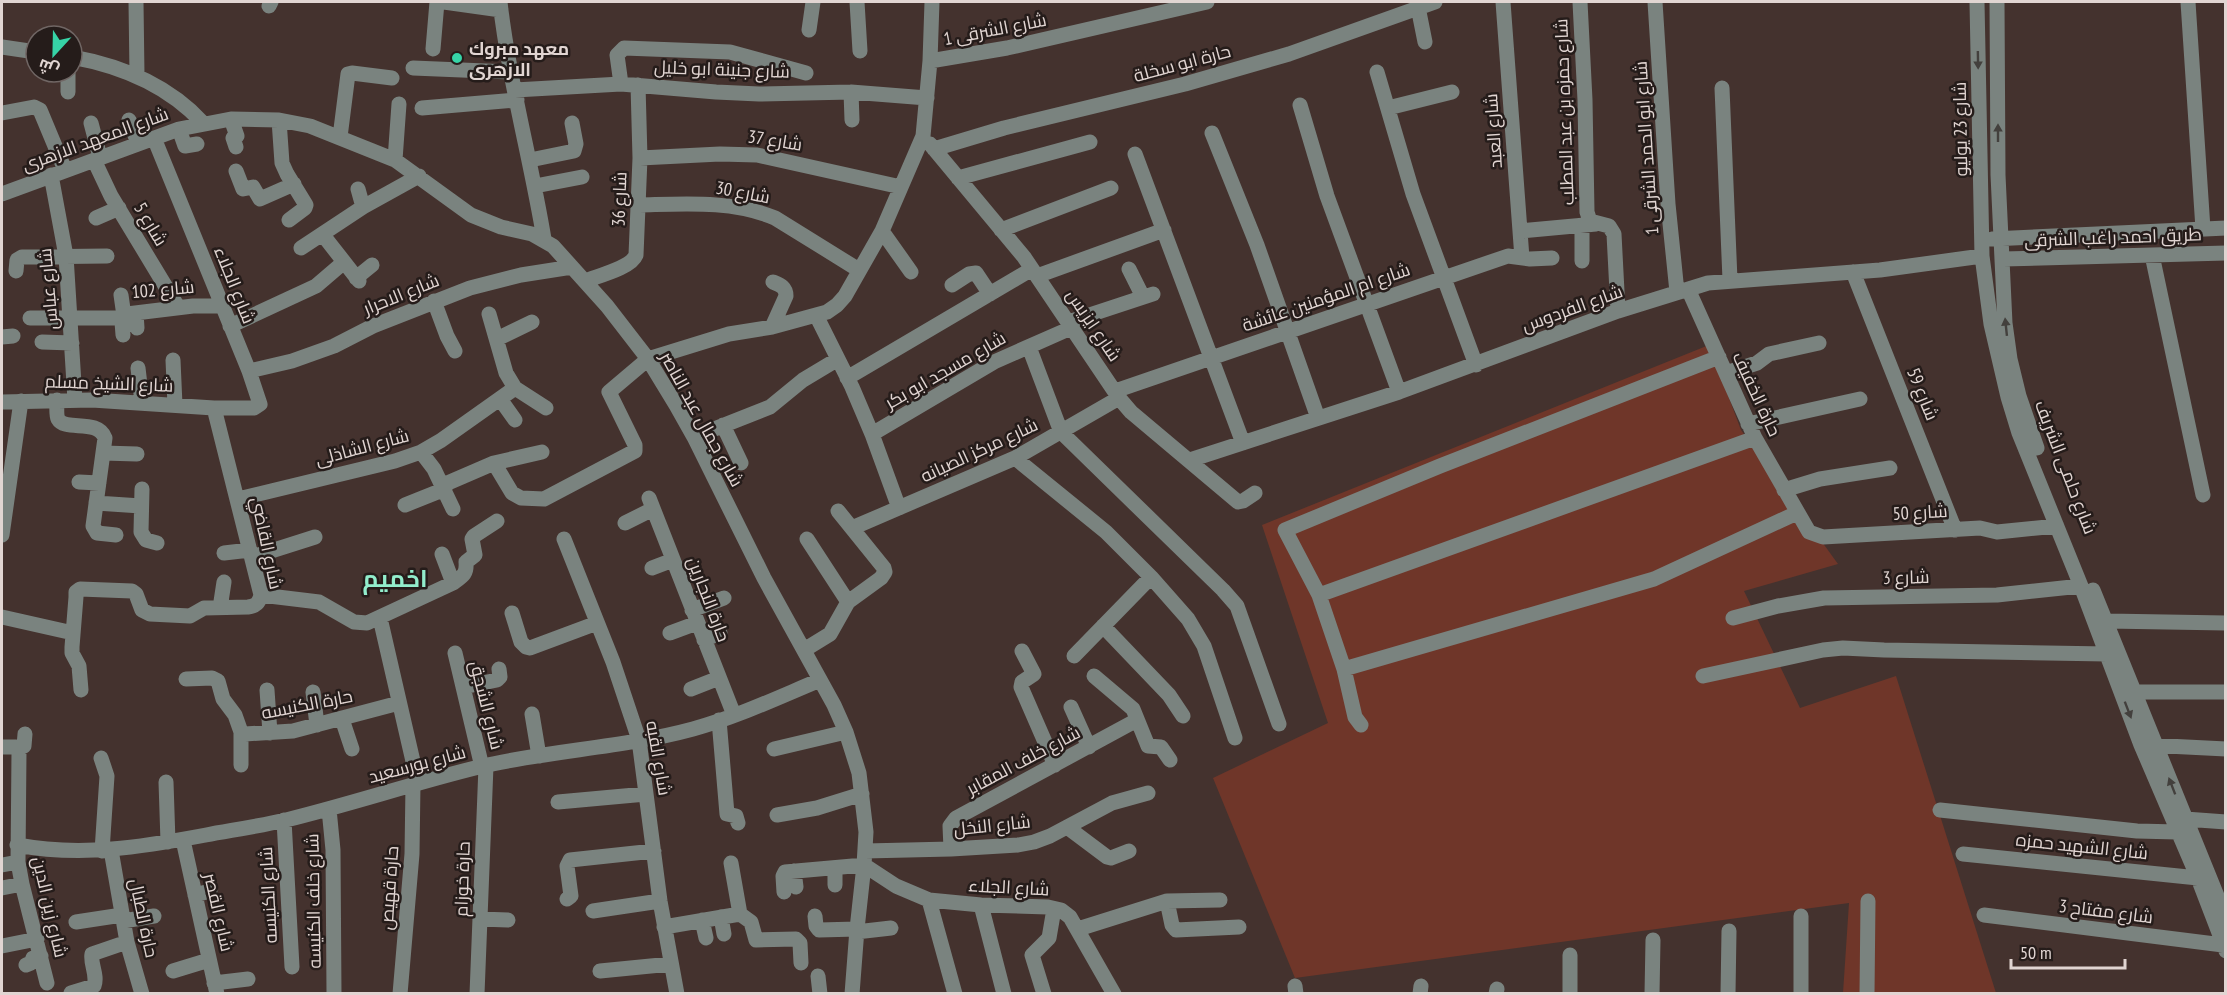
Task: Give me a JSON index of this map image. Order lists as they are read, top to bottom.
{
  "streets": {
    "street": [
      "شارع الشرقى 1",
      "حارة ابو سخلة",
      "شارع جنينة ابو خليل",
      "شارع حمزه بن عبد المطلب",
      "شارع 23 يوليو",
      "شارع العبد",
      "شارع المعهد الازهرى",
      "شارع 37",
      "شارع ابو الحمد الشرقى 1",
      "شارع 30",
      "شارع 36",
      "شارع 5",
      "طريق احمد راغب الشرقى",
      "شارع الجلاء",
      "شارع عباس",
      "شارع 102",
      "شارع الاحرار",
      "شارع ام المؤمنين عائشة",
      "شارع الفردوس",
      "شارع ايزيس",
      "شارع مسجد ابو بكر",
      "شارع الشيخ مسلم",
      "حارة الخفيف",
      "شارع 59",
      "شارع جمال عبد الناصر",
      "شارع الشاذلى",
      "شارع مركز الصيانه",
      "شارع حلمى الشريف",
      "شارع 50",
      "شارع القاضي",
      "شارع 3",
      "حارة النجارين",
      "حارة الكنيسه",
      "شارع الشجق",
      "شارع القبه",
      "شارع خلف المقابر",
      "شارع بورسعيد",
      "شارع النخل",
      "شارع الشهيد حمزه",
      "حارة خوزام",
      "حارة قهيص",
      "شارع الكنيسه",
      "شارع خلف الكنيسه",
      "شارع زين الدين",
      "شارع مفتاح 3",
      "شارع القصر",
      "حارة الطبال"
    ]
  },
  "crossings": [
    ["حارة ابو سخلة", "شارع ايزيس"],
    ["شارع جنينة ابو خليل", "شارع 36"],
    ["شارع حمزه بن عبد المطلب", "شارع الفردوس"],
    ["شارع 23 يوليو", "شارع الفردوس"],
    ["شارع 23 يوليو", "شارع حلمى الشريف"],
    ["شارع العبد", "شارع ام المؤمنين عائشة"],
    ["شارع المعهد الازهرى", "شارع 5"],
    ["شارع المعهد الازهرى", "شارع الجلاء"],
    ["شارع المعهد الازهرى", "شارع عباس"],
    ["شارع المعهد الازهرى", "شارع جمال عبد الناصر"],
    ["شارع 37", "شارع 36"],
    ["شارع ابو الحمد الشرقى 1", "شارع الفردوس"],
    ["شارع ابو الحمد الشرقى 1", "حارة الخفيف"],
    ["شارع 30", "شارع 36"],
    ["شارع 36", "شارع جمال عبد الناصر"],
    ["شارع 5", "شارع 102"],
    ["طريق احمد راغب الشرقى", "شارع حلمى الشريف"],
    ["شارع الجلاء", "شارع 102"],
    ["شارع الجلاء", "شارع الاحرار"],
    ["شارع الجلاء", "شارع الشيخ مسلم"],
    ["شارع الجلاء", "شارع جمال عبد الناصر"],
    ["شارع الجلاء", "شارع القاضي"],
    ["شارع الجلاء", "شارع النخل"],
    ["شارع عباس", "شارع الشيخ مسلم"],
    ["شارع الاحرار", "شارع جمال عبد الناصر"],
    ["شارع ام المؤمنين عائشة", "شارع ايزيس"],
    ["شارع ام المؤمنين عائشة", "شارع مركز الصيانه"],
    ["شارع الفردوس", "شارع ايزيس"],
    ["شارع الفردوس", "حارة الخفيف"],
    ["شارع الفردوس", "شارع 59"],
    ["شارع الفردوس", "شارع حلمى الشريف"],
    ["شارع ايزيس", "شارع مسجد ابو بكر"],
    ["شارع ايزيس", "شارع مركز الصيانه"],
    ["شارع الشيخ مسلم", "شارع القاضي"],
    ["حارة الخفيف", "شارع 50"],
    ["شارع 59", "شارع 50"],
    ["شارع جمال عبد الناصر", "شارع بورسعيد"],
    ["شارع جمال عبد الناصر", "شارع النخل"],
    ["شارع الشاذلى", "شارع القاضي"],
    ["شارع حلمى الشريف", "شارع 50"],
    ["شارع حلمى الشريف", "شارع 3"],
    ["شارع حلمى الشريف", "شارع الشهيد حمزه"],
    ["شارع حلمى الشريف", "شارع مفتاح 3"],
    ["حارة النجارين", "شارع بورسعيد"],
    ["شارع الشجق", "شارع بورسعيد"],
    ["شارع الشجق", "حارة خوزام"],
    ["شارع القبه", "شارع بورسعيد"],
    ["شارع خلف المقابر", "شارع النخل"],
    ["شارع بورسعيد", "حارة خوزام"],
    ["شارع بورسعيد", "حارة قهيص"],
    ["شارع بورسعيد", "شارع الكنيسه"],
    ["شارع بورسعيد", "شارع خلف الكنيسه"],
    ["شارع بورسعيد", "شارع زين الدين"],
    ["شارع بورسعيد", "شارع القصر"],
    ["شارع بورسعيد", "حارة الطبال"]
  ],
  "one_way": ["شارع 23 يوليو"],
  "districts": ["اخميم"],
  "places": ["معهد مبروك الازهرى"],
  "scale_bar": "50 m",
  "north": "bottom"
}
